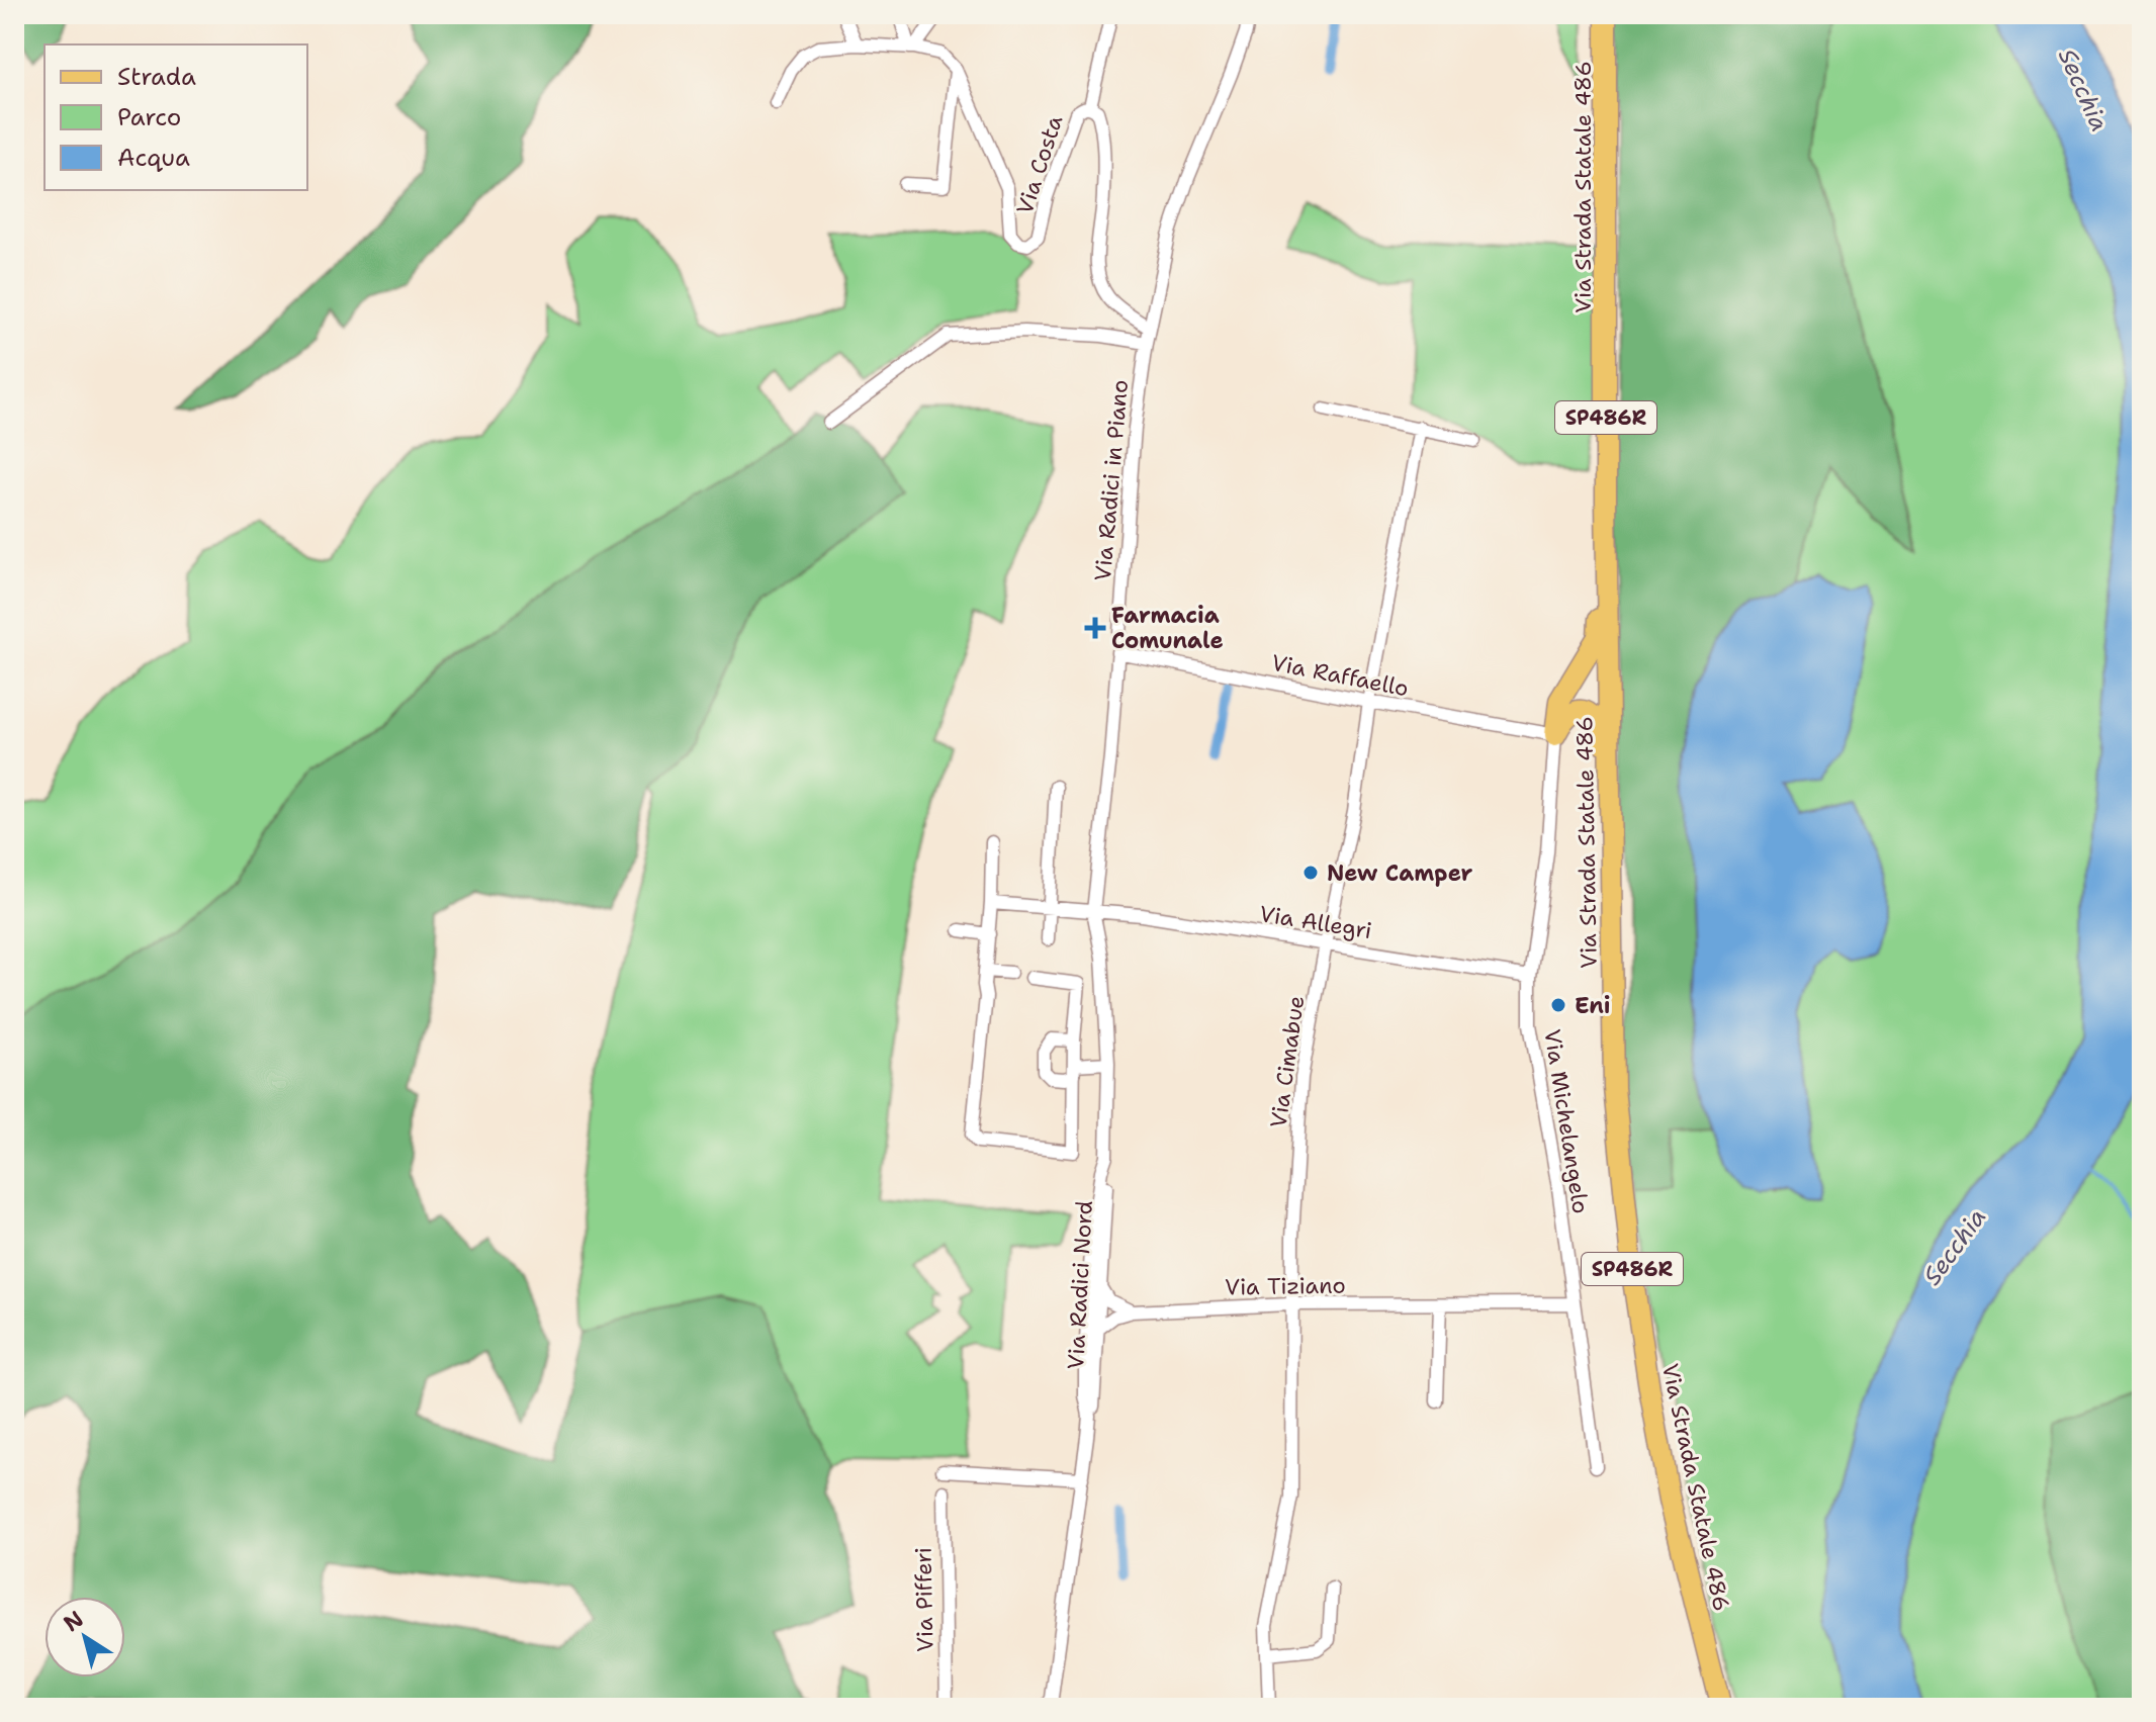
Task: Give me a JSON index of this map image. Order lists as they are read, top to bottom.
{
  "streets": {
    "main road": ["Via Strada Statale 486", "SP486R"],
    "street": [
      "Via Costa",
      "Via Radici in Piano",
      "Via Raffaello",
      "Via Allegri",
      "Via Cimabue",
      "Via Michelangelo",
      "Via Radici Nord",
      "Via Tiziano",
      "Via Pifferi"
    ]
  },
  "crossings": [
    ["Via Costa", "Via Radici in Piano"],
    ["Via Radici in Piano", "Via Raffaello"],
    ["Via Radici in Piano", "Via Allegri"],
    ["Via Radici in Piano", "Via Radici Nord"],
    ["Via Raffaello", "Via Cimabue"],
    ["Via Raffaello", "Via Michelangelo"],
    ["Via Allegri", "Via Cimabue"],
    ["Via Allegri", "Via Michelangelo"],
    ["Via Cimabue", "Via Tiziano"],
    ["Via Michelangelo", "Via Tiziano"]
  ],
  "water": ["Secchia"],
  "places": {
    "health": ["Farmacia Comunale"],
    "other": ["New Camper", "Eni"]
  },
  "legend": ["Strada", "Parco", "Acqua"],
  "north": "top left"
}
